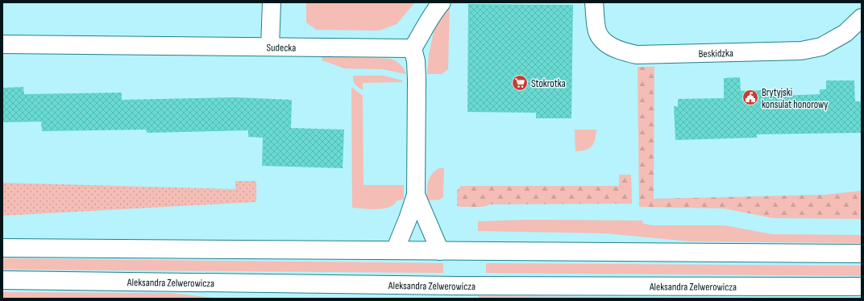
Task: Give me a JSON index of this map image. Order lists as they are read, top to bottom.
{
  "streets": {
    "street": ["Sudecka", "Beskidzka", "Aleksandra Zelwerowicza"]
  },
  "places": {
    "supermarket": ["Stokrotka"],
    "public building": ["Brytyjski konsulat honorowy"]
  }
}
